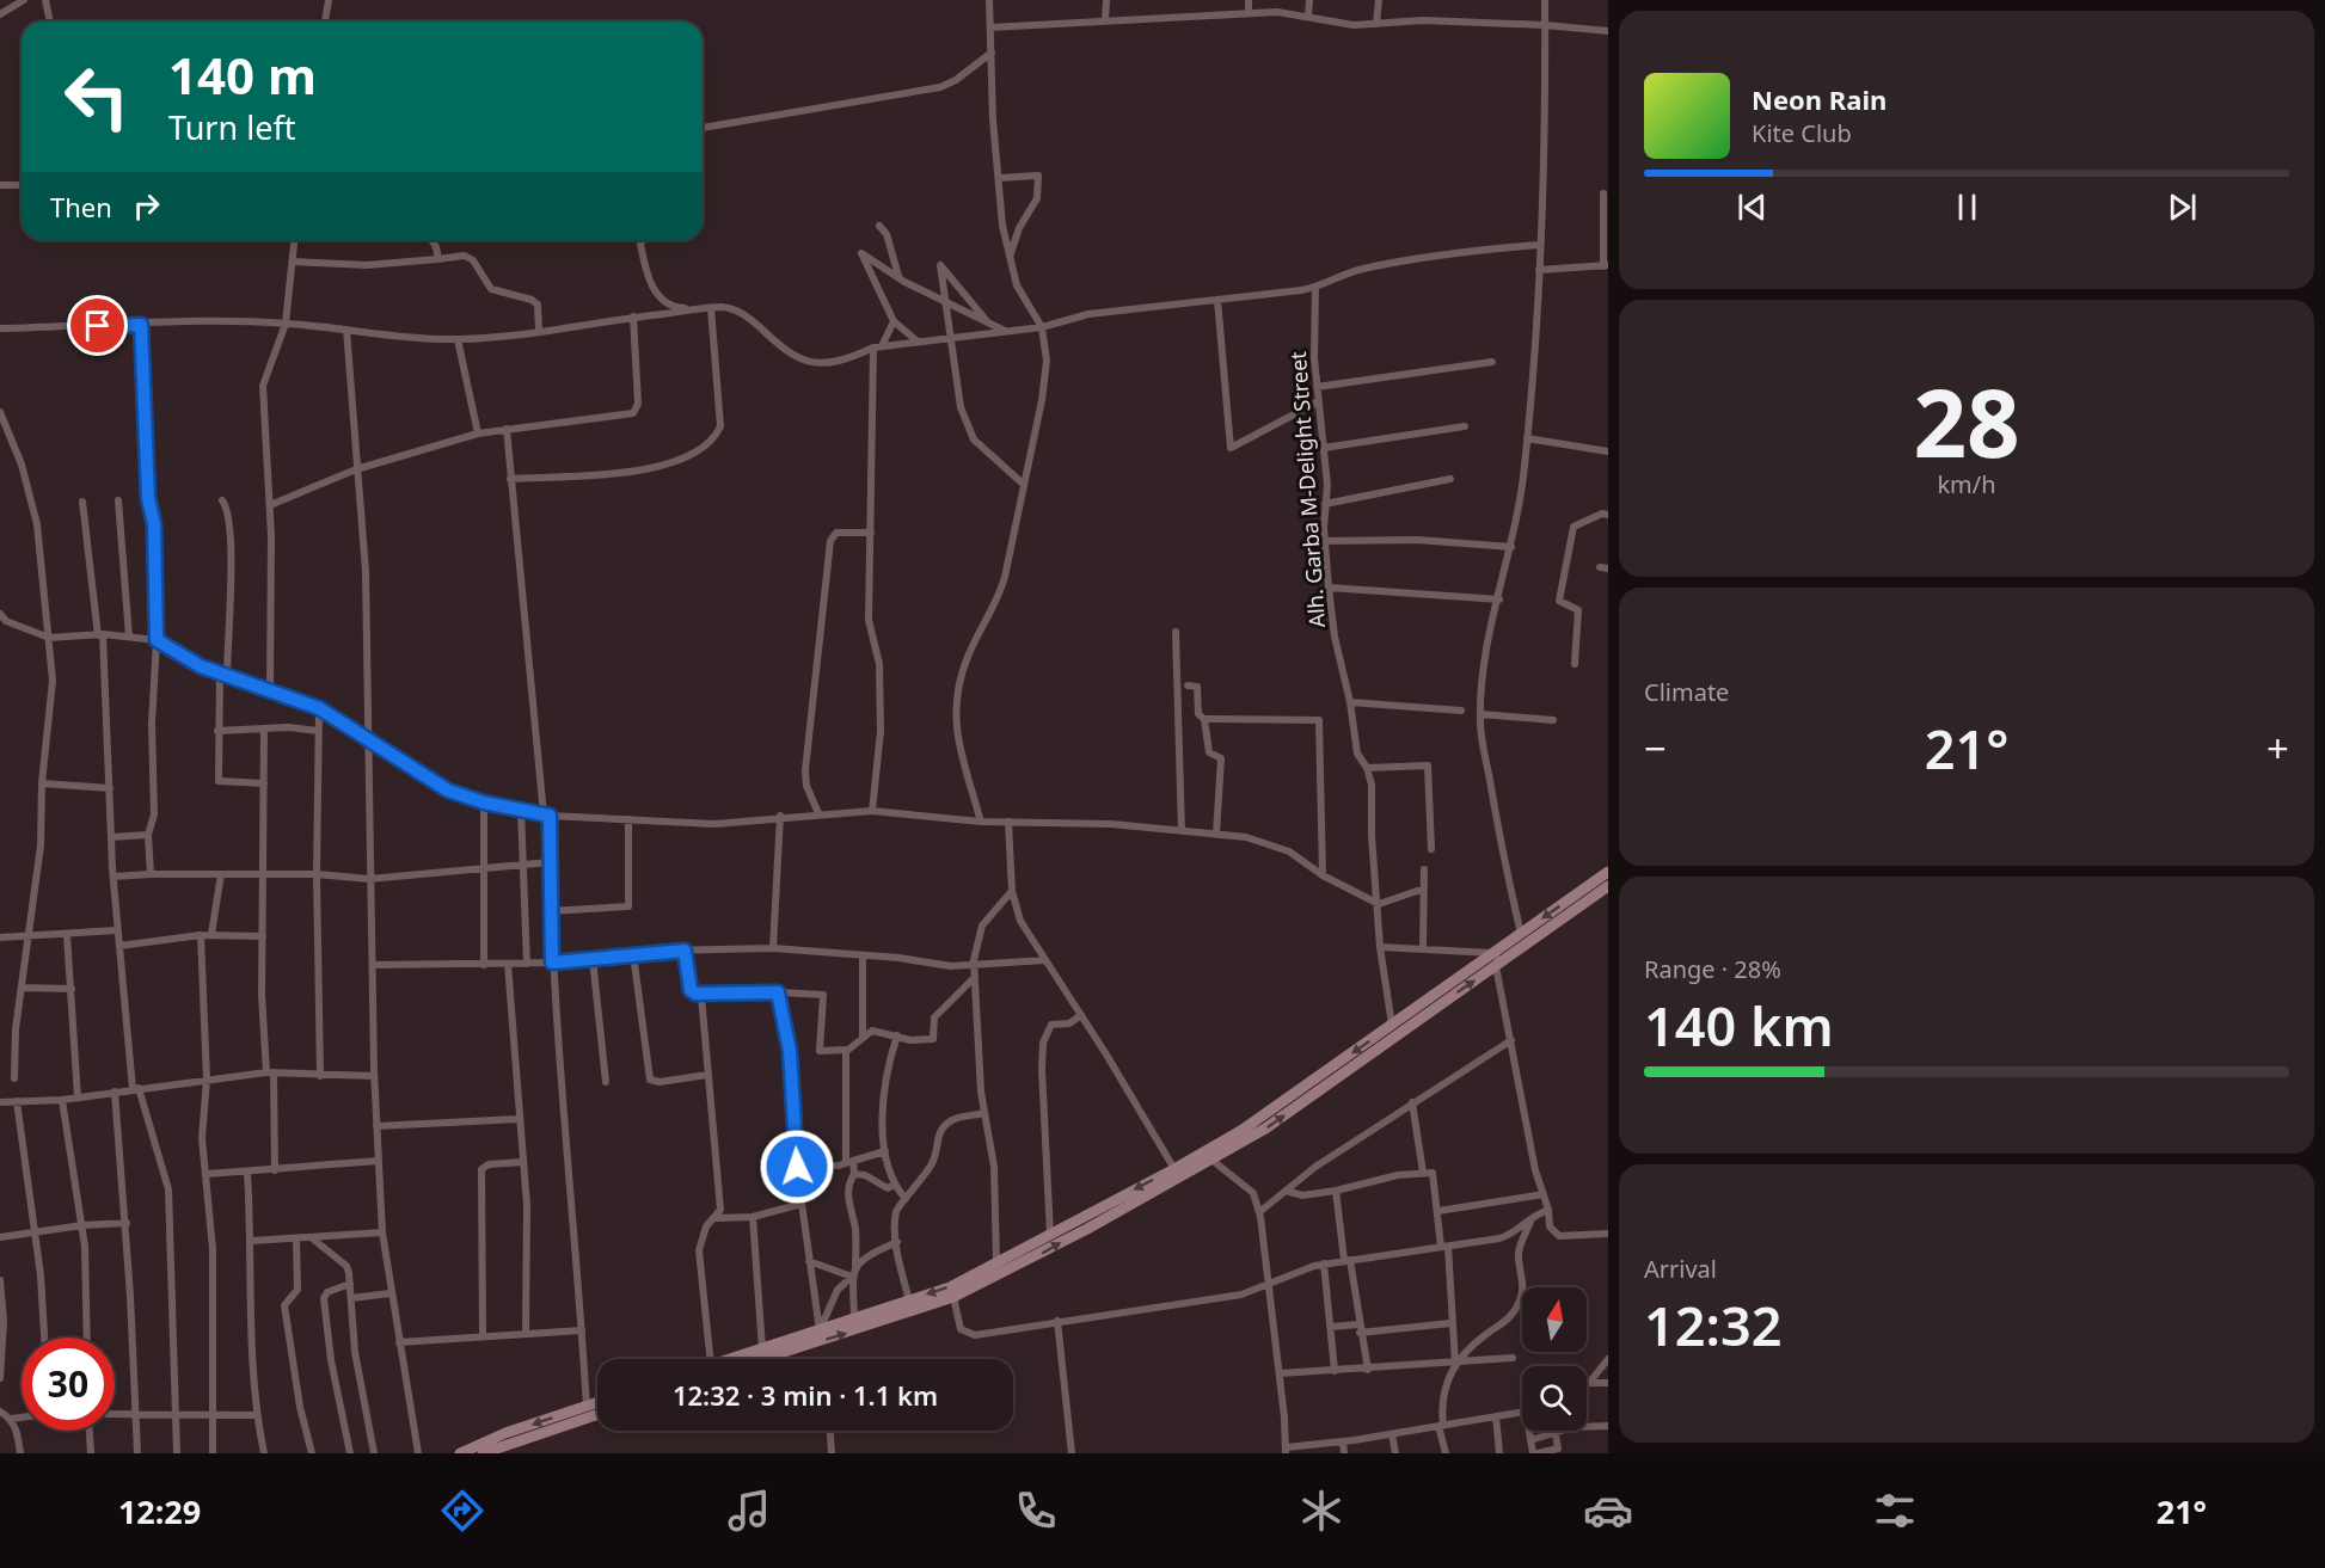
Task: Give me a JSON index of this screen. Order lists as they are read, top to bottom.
{
  "streets": {
    "street": ["Alh. Garba M-Delight Street"]
  },
  "north": "top",
  "page": {
    "turn": ["140 m", "Turn left"],
    "song": ["Neon Rain", "Kite Club"],
    "then": "Then",
    "tile": [
      ["28", "km/h"],
      "Climate",
      ["Range · 28%", "140 km"],
      ["Arrival", "12:32"]
    ],
    "heat": ["−", "21°", "+"],
    "limit": "30",
    "trip": "12:32 · 3 min · 1.1 km",
    "tabs": ["12:29", "21°"]
  }
}
